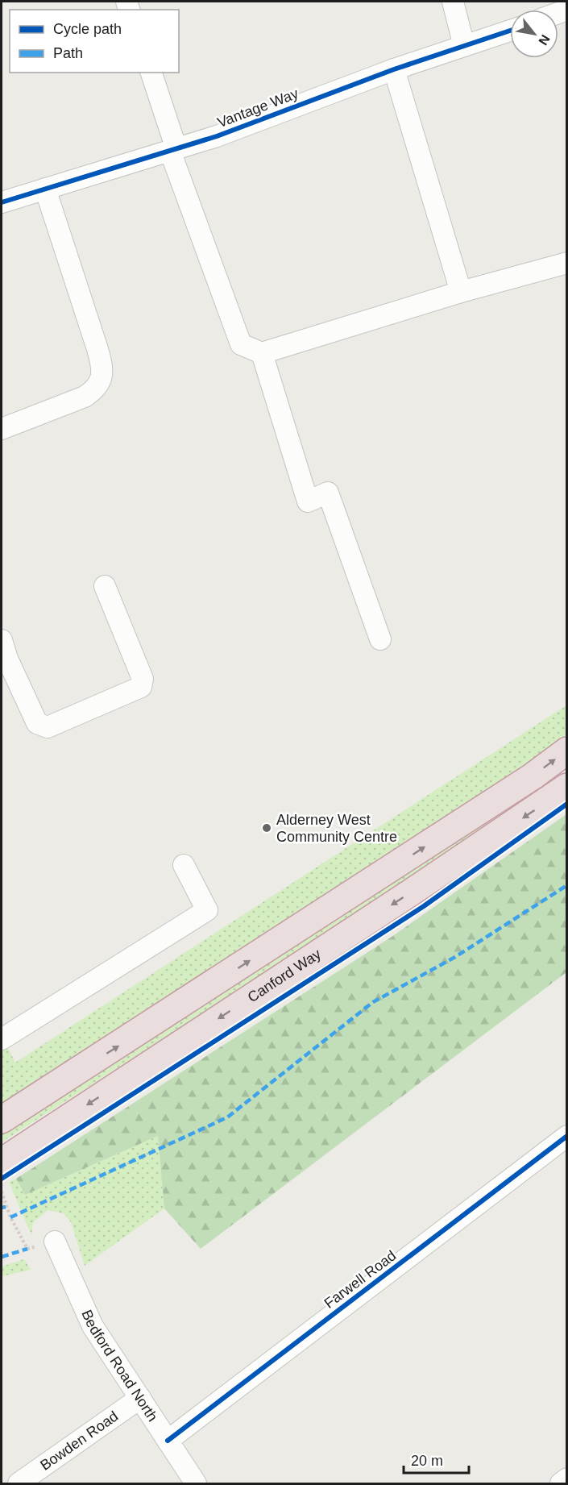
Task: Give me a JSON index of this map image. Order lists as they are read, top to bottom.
{
  "streets": {
    "highway": ["Canford Way"],
    "street": [
      "Vantage Way",
      "Farwell Road",
      "Bedford Road North",
      "Bowden Road"
    ]
  },
  "crossings": [
    ["Farwell Road", "Bedford Road North"],
    ["Bedford Road North", "Bowden Road"]
  ],
  "places": ["Alderney West Community Centre"],
  "legend": ["Cycle path", "Path"],
  "scale_bar": "20 m",
  "north": "bottom right"
}
